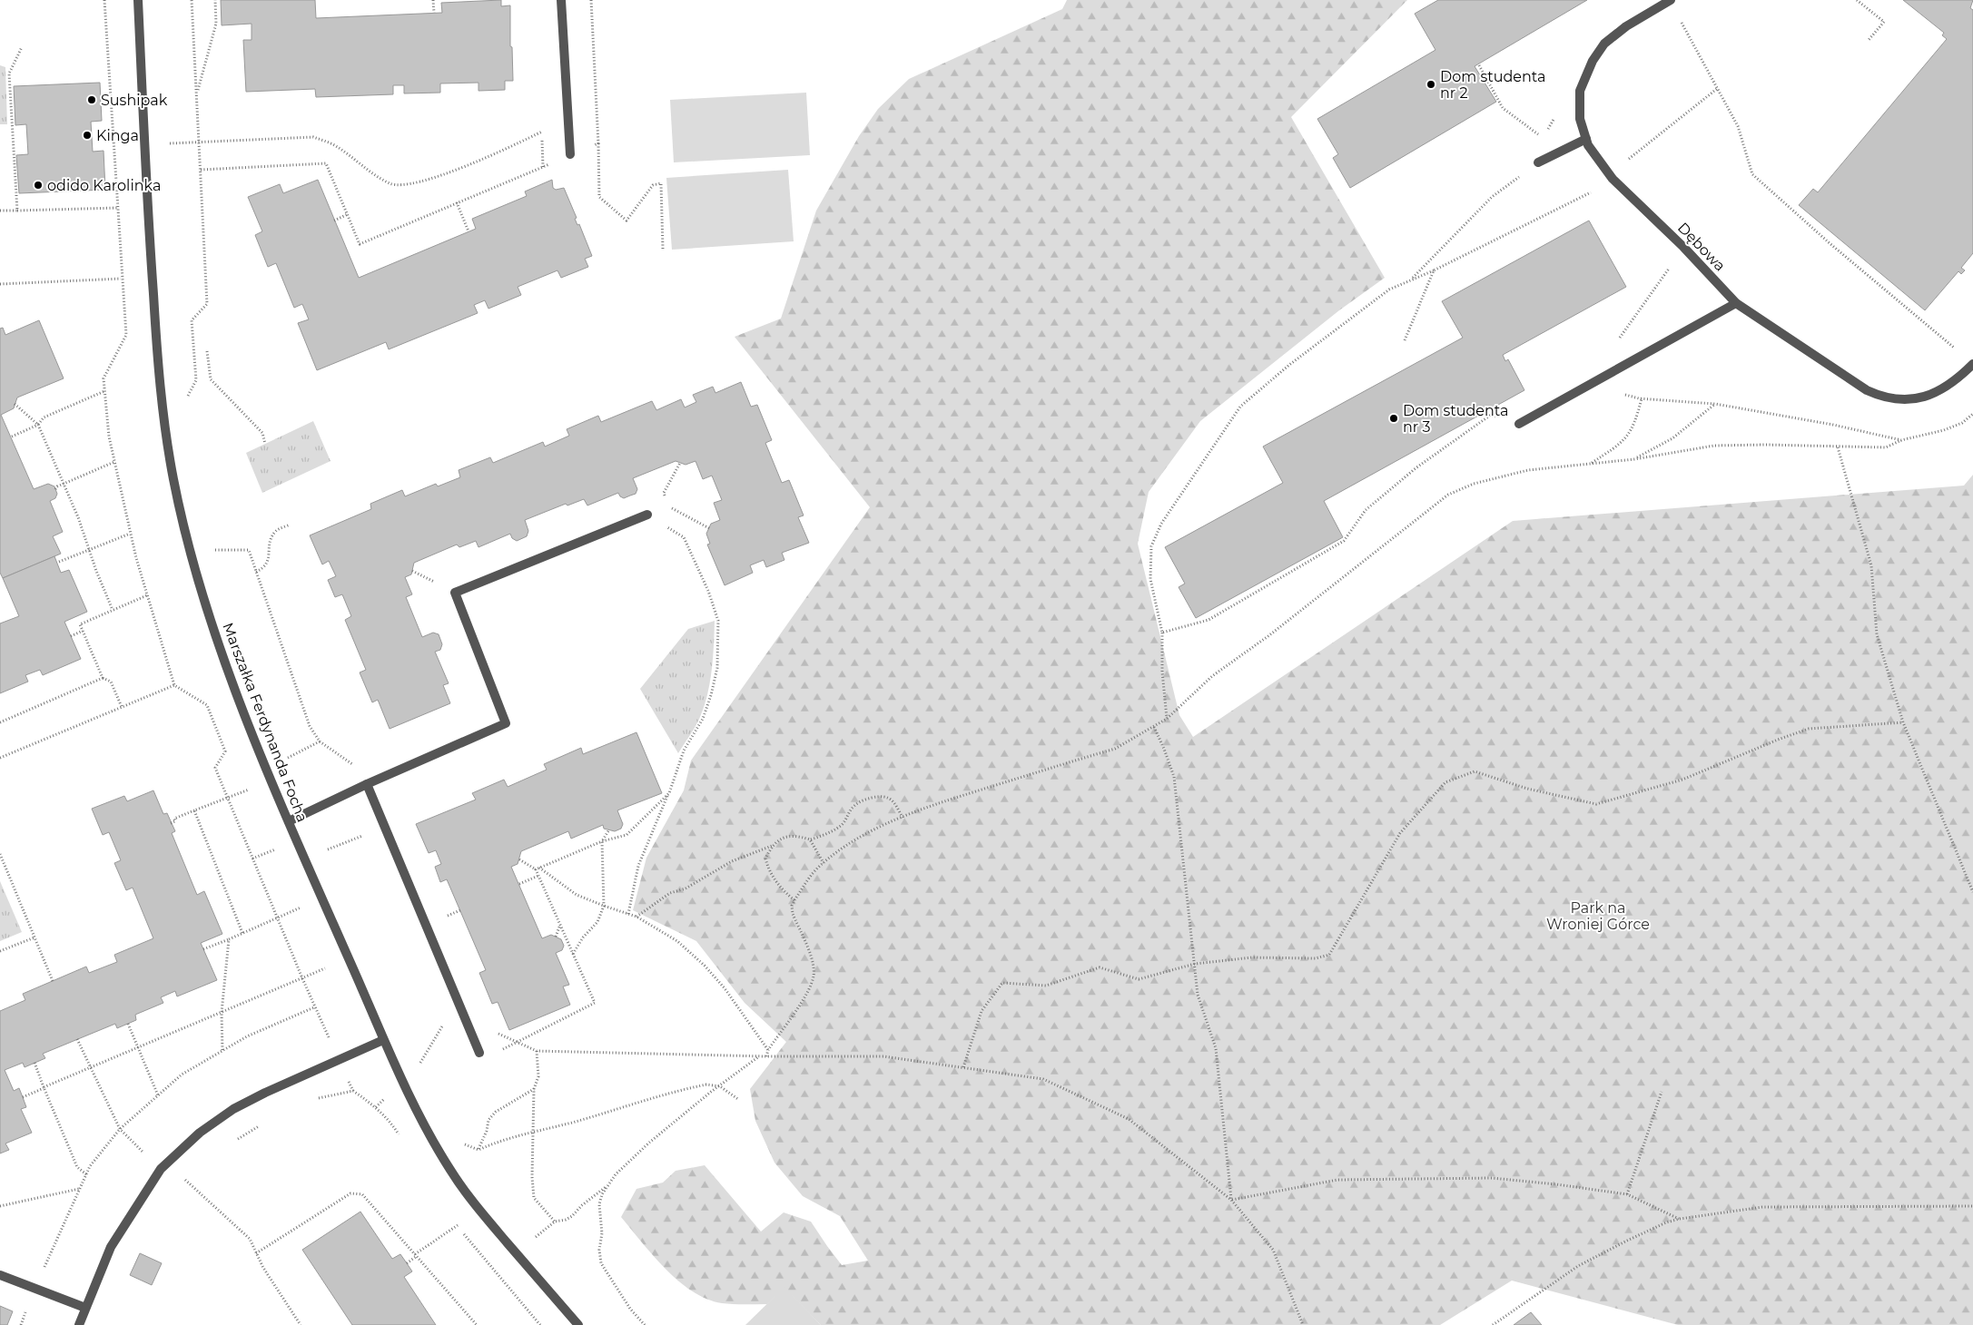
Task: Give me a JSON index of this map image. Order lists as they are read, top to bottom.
{
  "streets": {
    "street": ["Dębowa", "Marszałka Ferdynanda Focha"]
  },
  "parks": ["Park na Wroniej Górce"],
  "places": [
    "Dom studenta nr 2",
    "Sushipak",
    "Kinga",
    "odido Karolinka",
    "Dom studenta nr 3"
  ]
}
